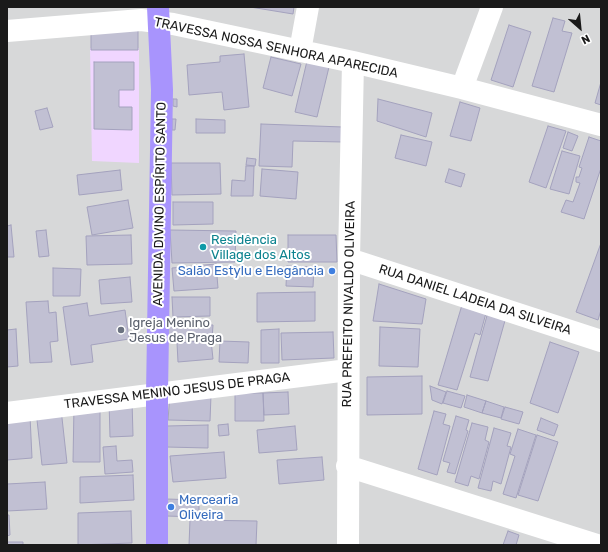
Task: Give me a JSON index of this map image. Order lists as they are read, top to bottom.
{
  "streets": {
    "main road": ["AVENIDA DIVINO ESPÍRITO SANTO"],
    "street": [
      "TRAVESSA NOSSA SENHORA APARECIDA",
      "RUA DANIEL LADEIA DA SILVEIRA",
      "RUA PREFEITO NIVALDO OLIVEIRA",
      "TRAVESSA MENINO JESUS DE PRAGA"
    ]
  },
  "crossings": [
    ["TRAVESSA NOSSA SENHORA APARECIDA", "AVENIDA DIVINO ESPÍRITO SANTO"],
    ["TRAVESSA NOSSA SENHORA APARECIDA", "RUA PREFEITO NIVALDO OLIVEIRA"],
    ["AVENIDA DIVINO ESPÍRITO SANTO", "TRAVESSA MENINO JESUS DE PRAGA"],
    ["RUA DANIEL LADEIA DA SILVEIRA", "RUA PREFEITO NIVALDO OLIVEIRA"],
    ["RUA PREFEITO NIVALDO OLIVEIRA", "TRAVESSA MENINO JESUS DE PRAGA"]
  ],
  "places": [
    "Residência Village dos Altos",
    "Salão Estylu e Elegância",
    "Igreja Menino Jesus de Praga",
    "Mercearia Oliveira"
  ],
  "north": "bottom right"
}
